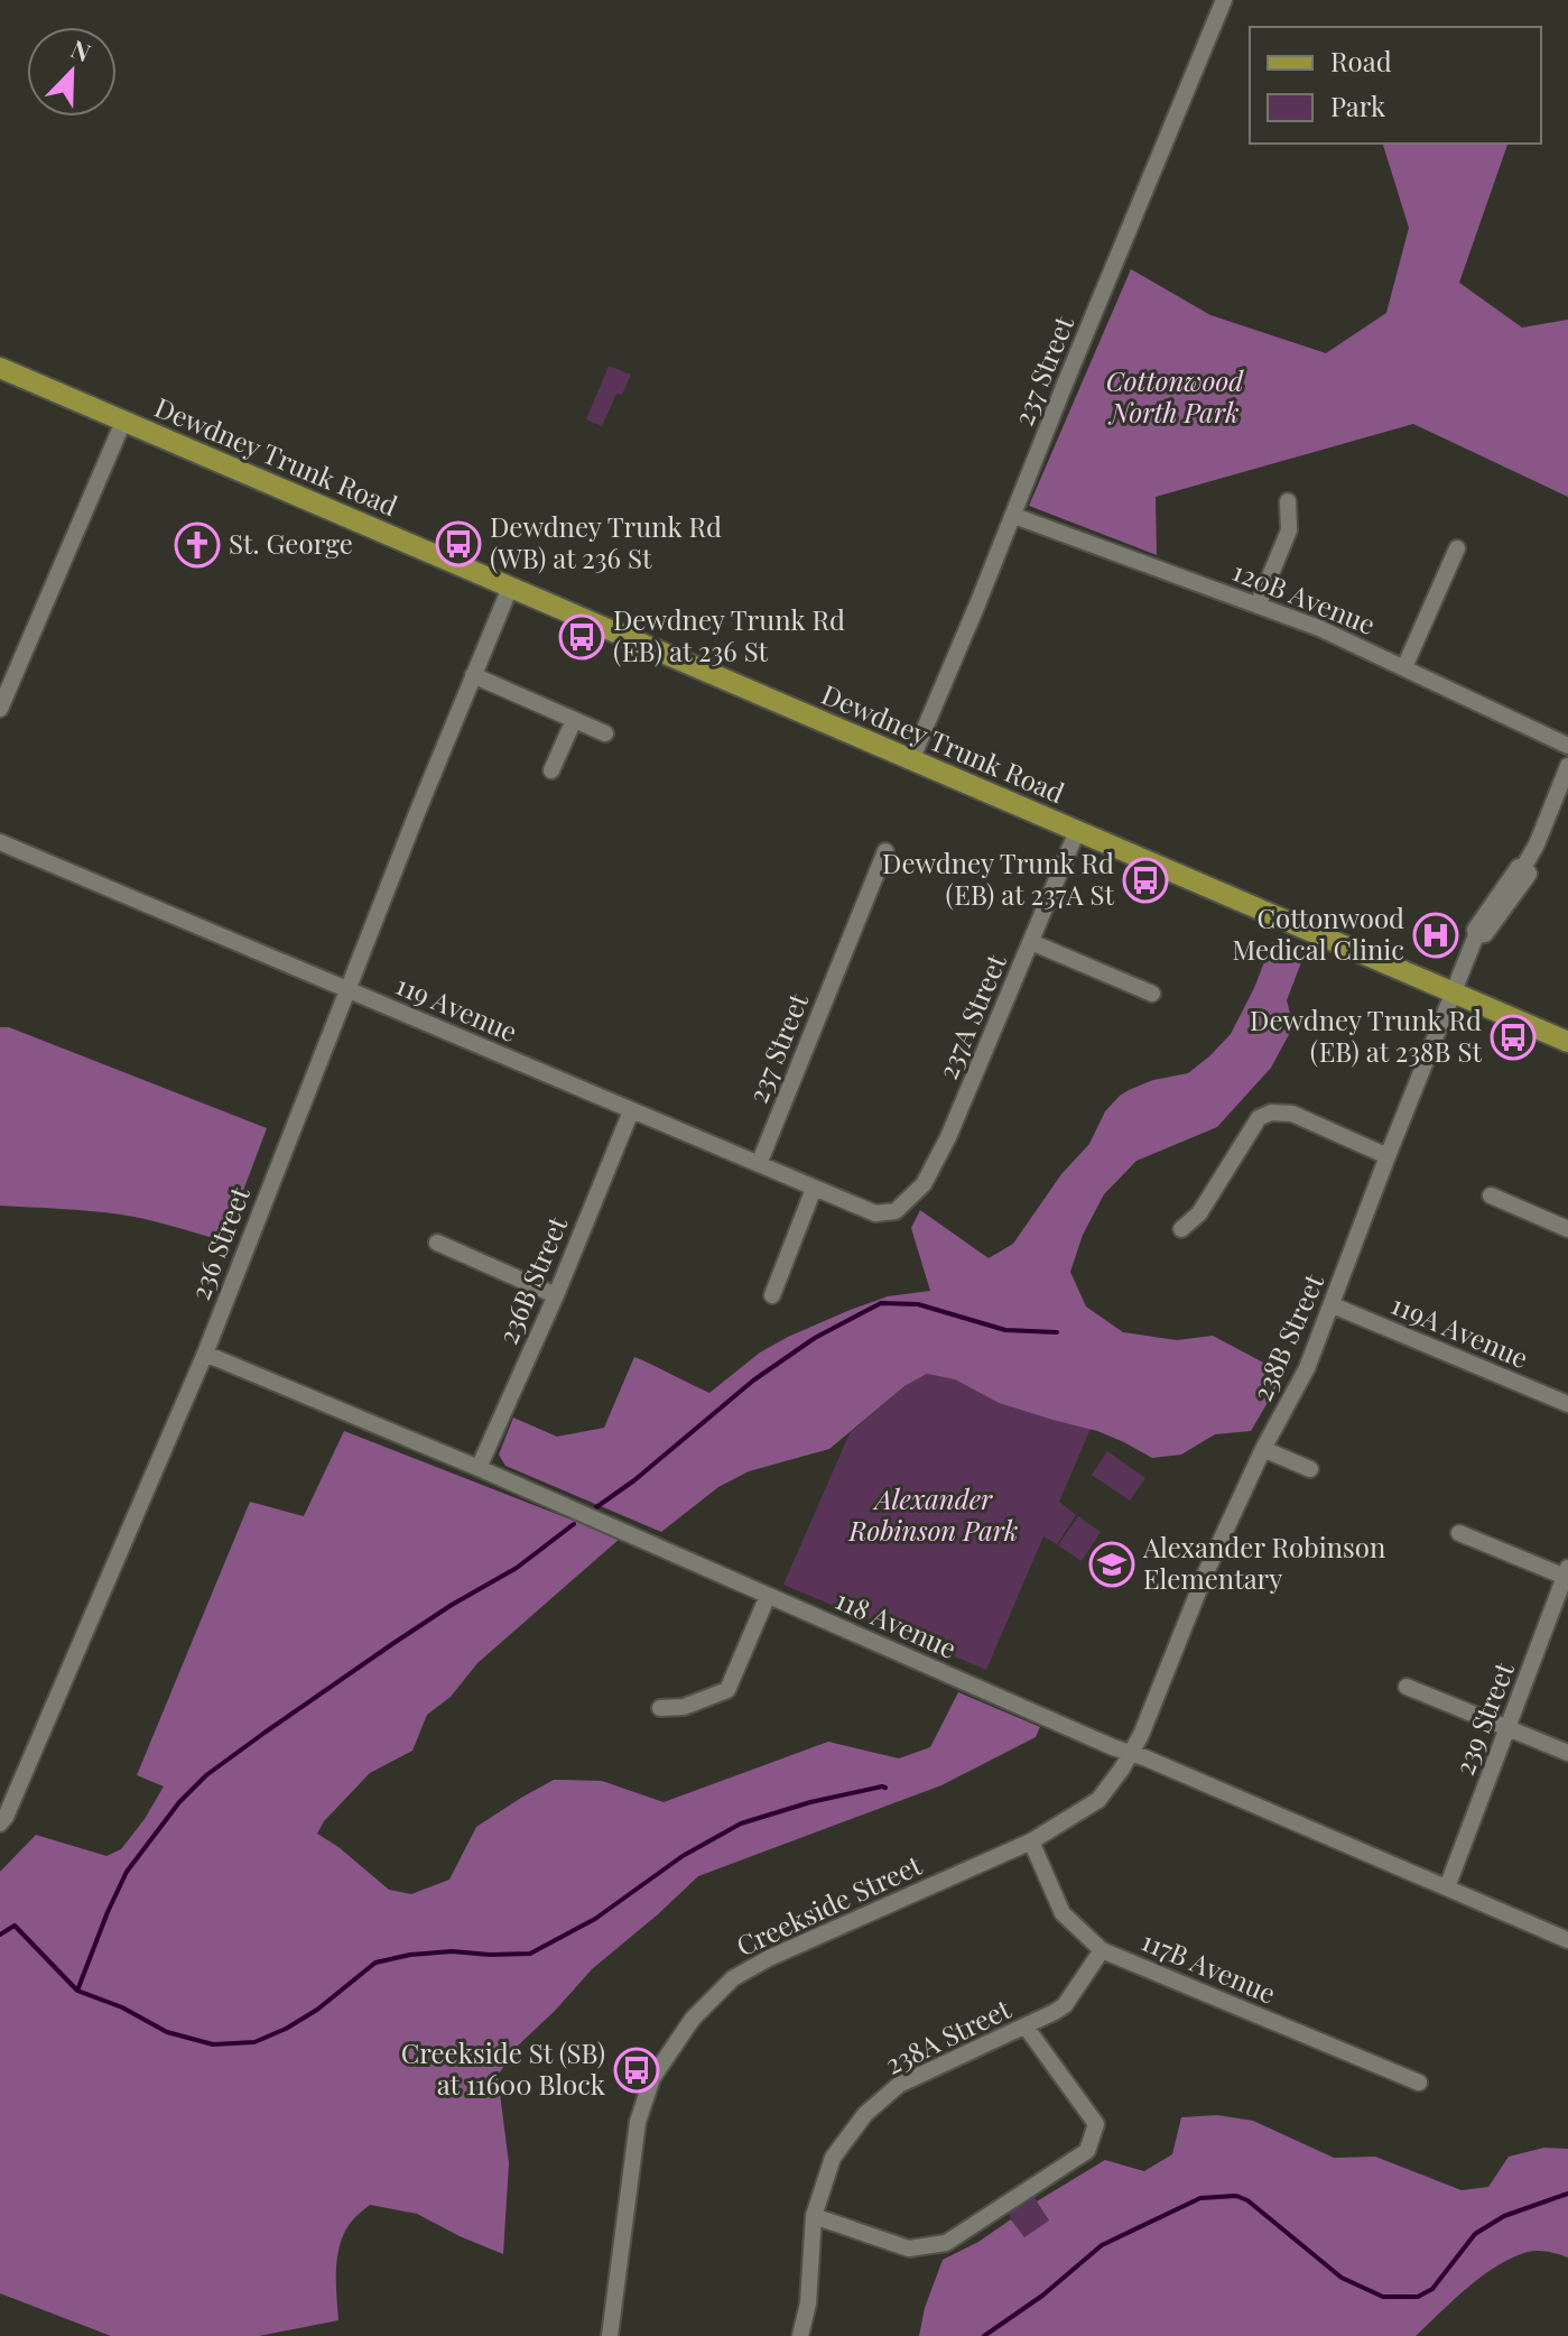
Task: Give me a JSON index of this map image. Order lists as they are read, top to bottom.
{
  "streets": {
    "main road": ["Dewdney Trunk Road"],
    "street": [
      "237 Street",
      "120B Avenue",
      "119 Avenue",
      "237A Street",
      "236 Street",
      "236B Street",
      "119A Avenue",
      "238B Street",
      "118 Avenue",
      "239 Street",
      "Creekside Street",
      "117B Avenue",
      "238A Street"
    ]
  },
  "crossings": [
    ["237 Street", "Dewdney Trunk Road"],
    ["237 Street", "120B Avenue"],
    ["237 Street", "119 Avenue"],
    ["Dewdney Trunk Road", "237A Street"],
    ["Dewdney Trunk Road", "236 Street"],
    ["Dewdney Trunk Road", "238B Street"],
    ["119 Avenue", "237A Street"],
    ["119 Avenue", "236 Street"],
    ["119 Avenue", "236B Street"],
    ["236 Street", "118 Avenue"],
    ["236B Street", "118 Avenue"],
    ["119A Avenue", "238B Street"],
    ["238B Street", "118 Avenue"],
    ["238B Street", "Creekside Street"],
    ["118 Avenue", "239 Street"],
    ["118 Avenue", "Creekside Street"],
    ["Creekside Street", "117B Avenue"],
    ["117B Avenue", "238A Street"]
  ],
  "parks": ["Cottonwood North Park", "Alexander Robinson Park"],
  "places": {
    "bus stop": [
      "Dewdney Trunk Rd (WB) at 236 St",
      "Dewdney Trunk Rd (EB) at 236 St",
      "Dewdney Trunk Rd (EB) at 237A St",
      "Dewdney Trunk Rd (EB) at 238B St",
      "Creekside St (SB) at 11600 Block"
    ],
    "church": ["St. George"],
    "hospital": ["Cottonwood Medical Clinic"],
    "school or university": ["Alexander Robinson Elementary"]
  },
  "legend": ["Road", "Park"],
  "north": "top right"
}
